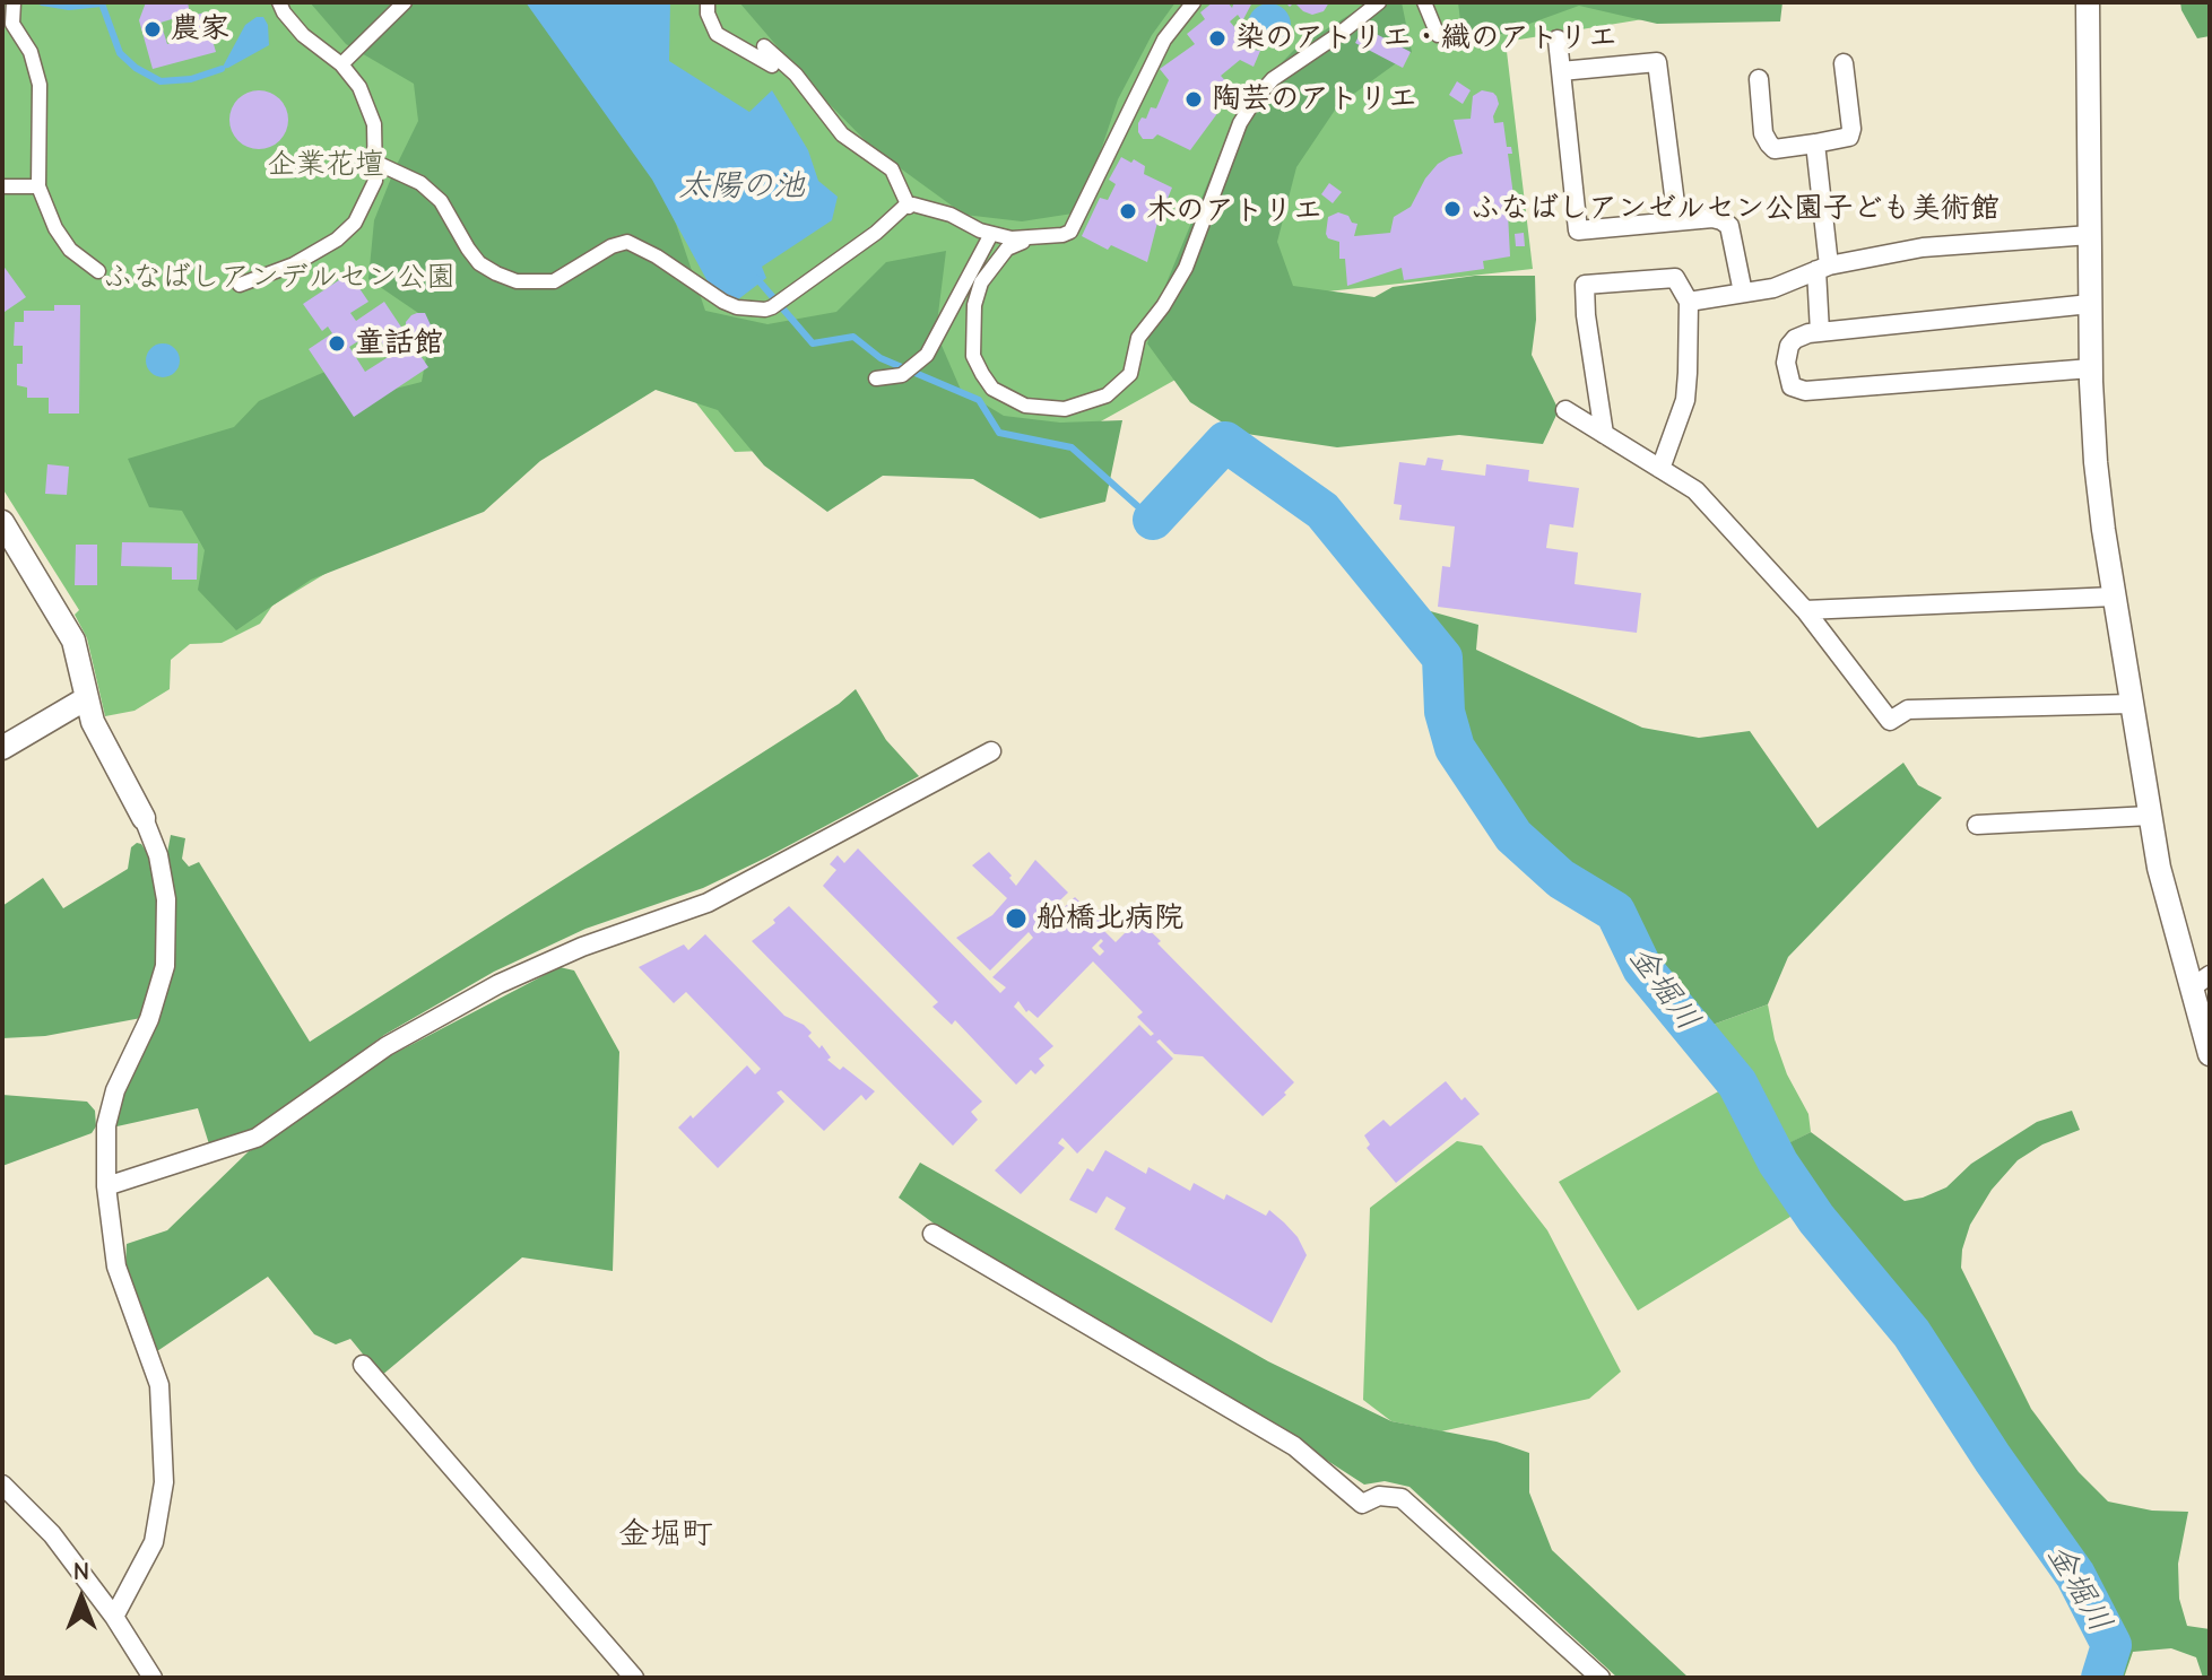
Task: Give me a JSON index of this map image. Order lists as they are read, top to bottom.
{
  "districts": ["金堀町"],
  "water": ["太陽の池", "金堀川"],
  "parks": ["企業花壇", "ふなばしアンデルセン公園"],
  "places": [
    "農家",
    "染のアトリエ・織のアトリエ",
    "陶芸のアトリエ",
    "ふなばしアンゼルセン公園子ども美術館",
    "木のアトリエ",
    "童話館",
    "船橋北病院"
  ],
  "north": "top"
}
